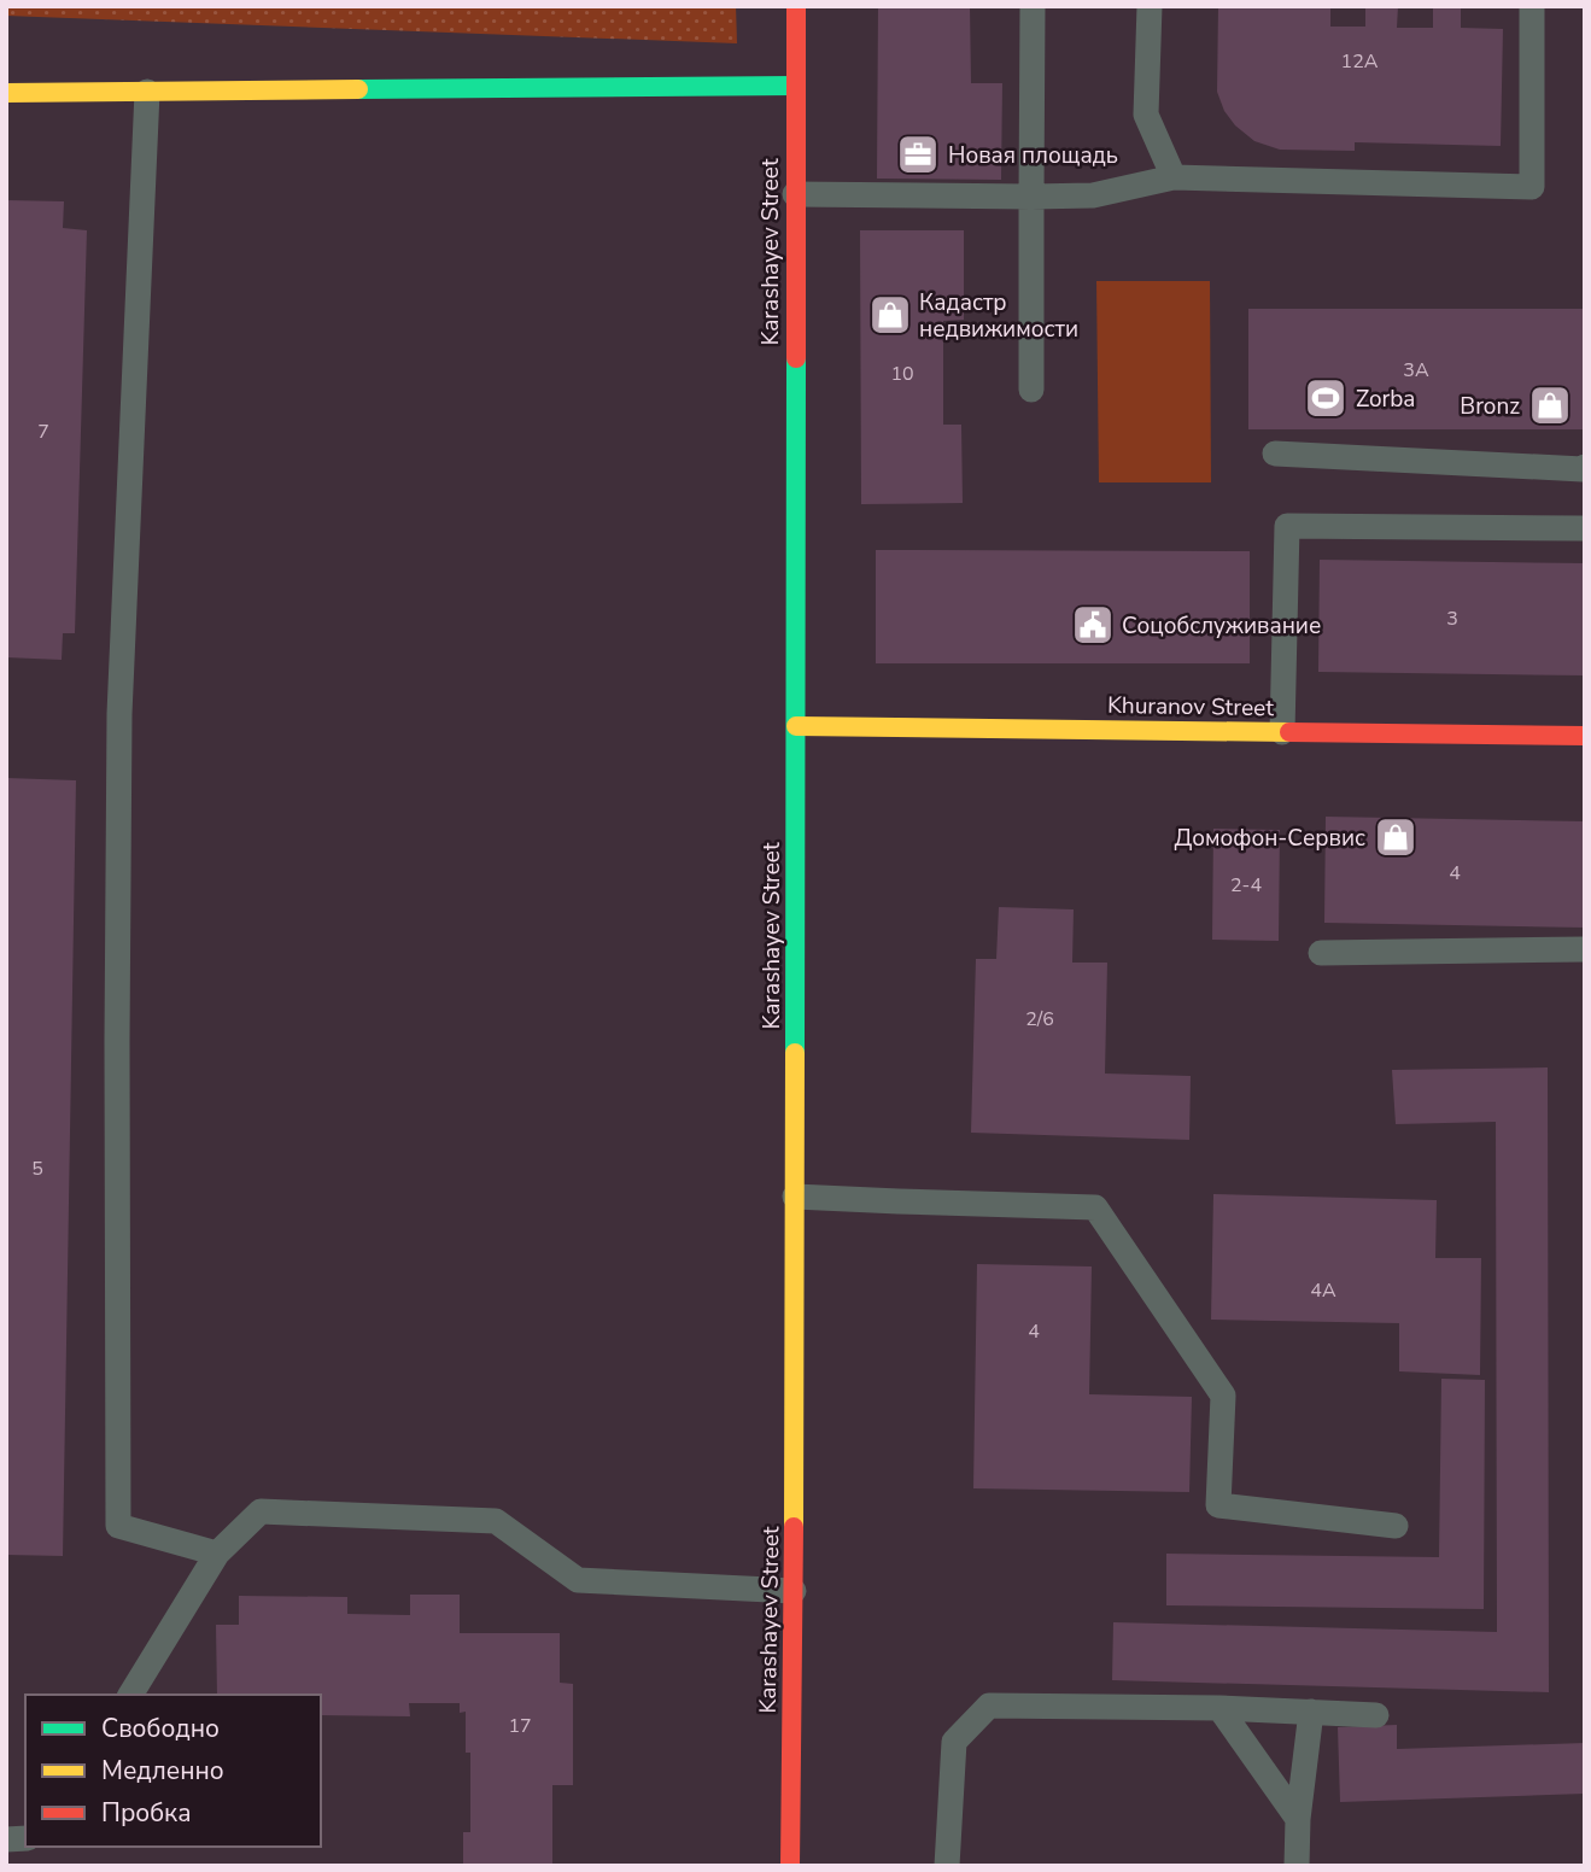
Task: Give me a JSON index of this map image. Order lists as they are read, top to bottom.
{
  "streets": {
    "street": ["Karashaуev Street", "Khuranov Street"]
  },
  "crossings": [
    ["Karashaуev Street", "Khuranov Street"]
  ],
  "places": {
    "office": ["Новая площадь"],
    "shop": ["Кадастр недвижимости", "Bronz", "Домофон-Сервис"],
    "sports": ["Zorba"],
    "public building": ["Соцобслуживание"]
  },
  "house_numbers": [
    "12А",
    "3А",
    "10",
    "7",
    "3",
    "4",
    "2-4",
    "2/6",
    "5",
    "4А",
    "4",
    "17"
  ],
  "legend": ["Свободно", "Медленно", "Пробка"]
}
